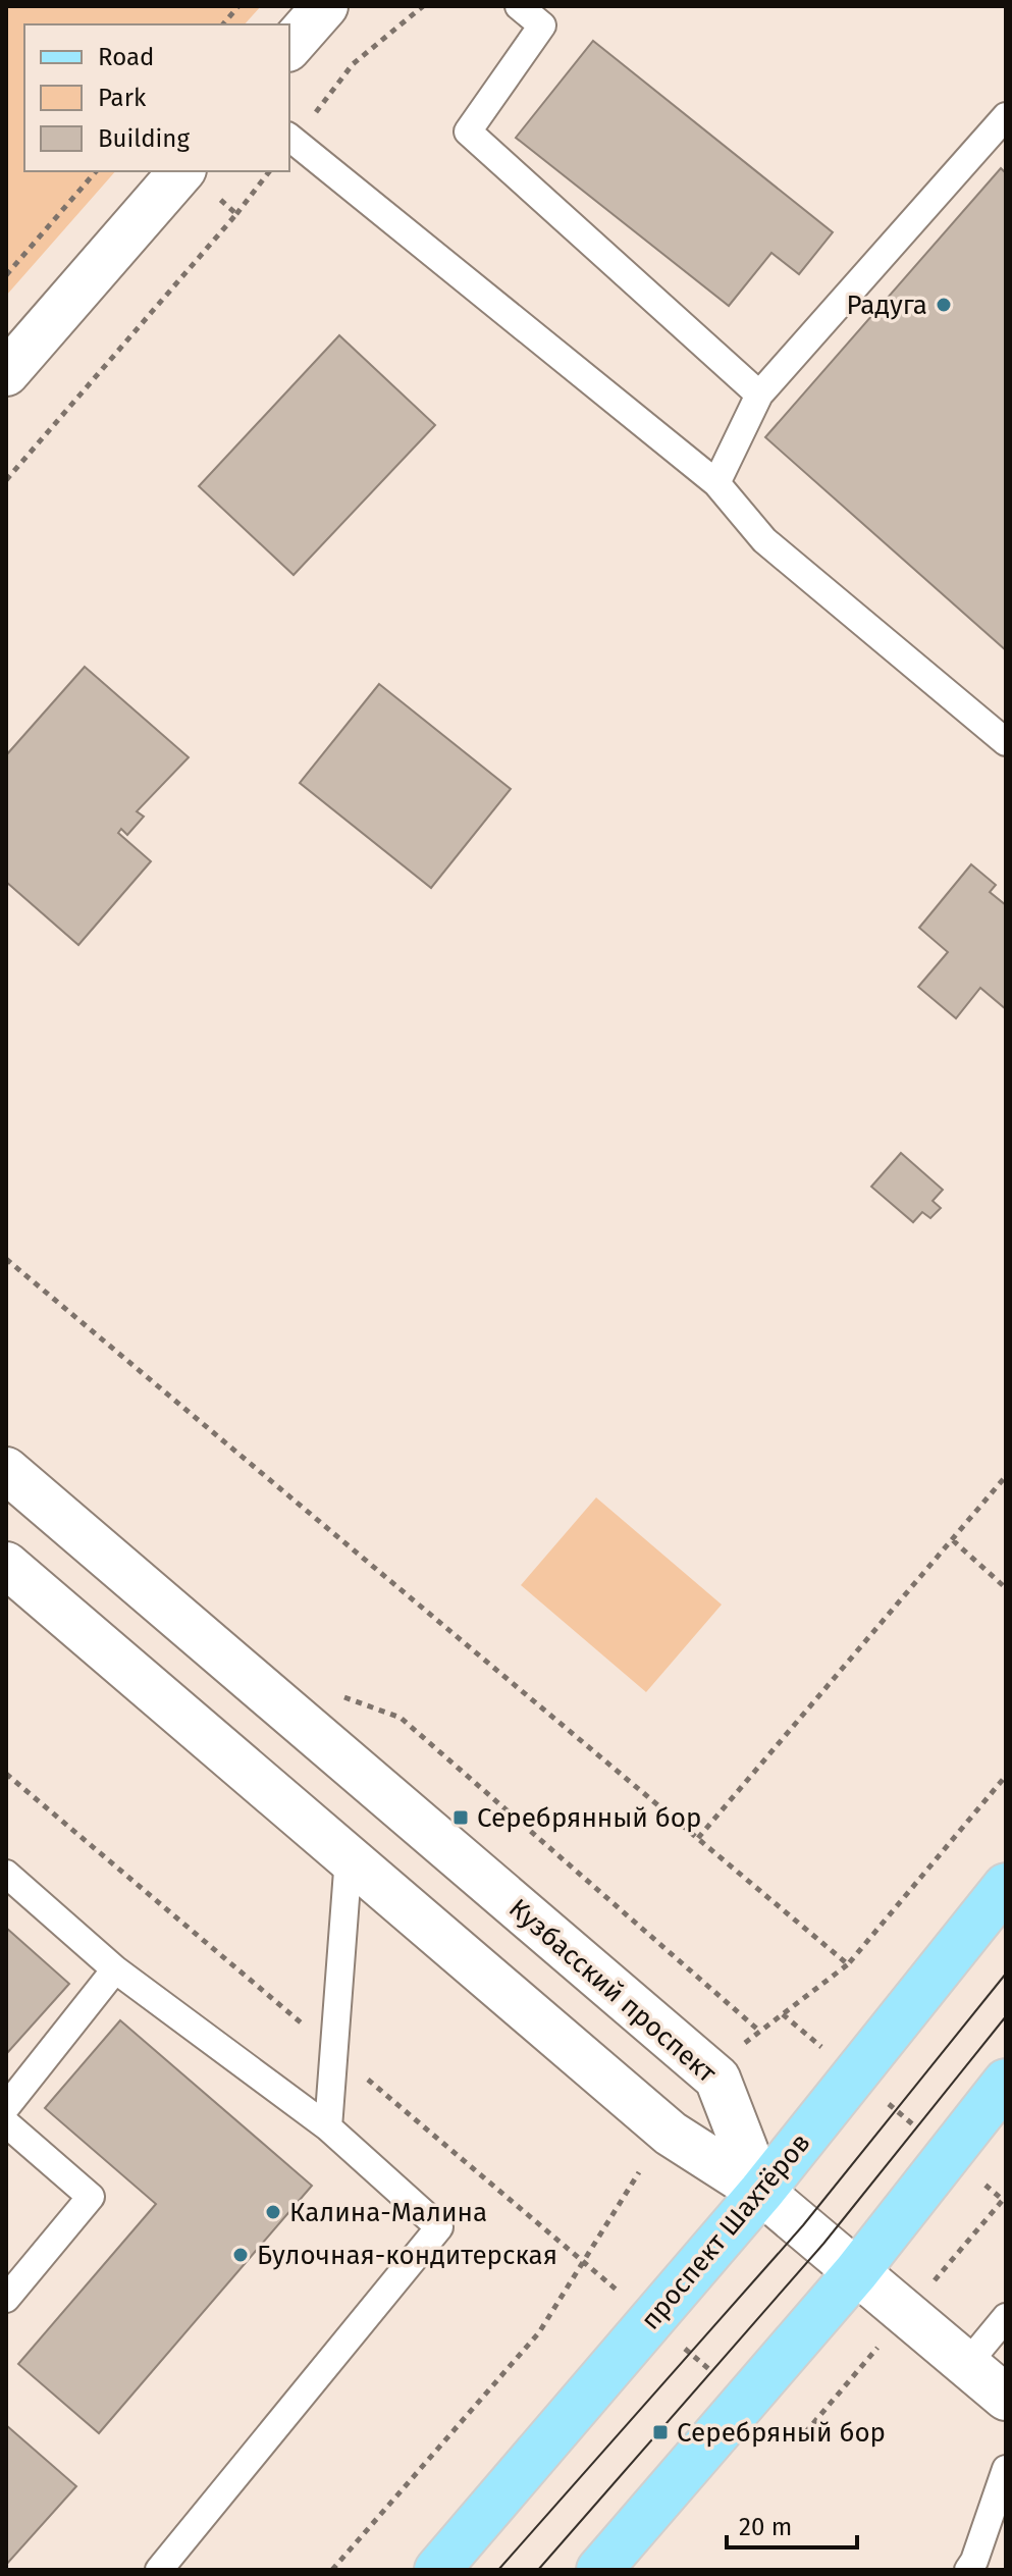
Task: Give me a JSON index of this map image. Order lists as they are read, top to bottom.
{
  "streets": {
    "main road": ["проспект Шахтёров"],
    "street": ["Кузбасский проспект"]
  },
  "crossings": [
    ["Кузбасский проспект", "проспект Шахтёров"]
  ],
  "places": {
    "other": ["Радуга", "Калина-Малина", "Булочная-кондитерская"],
    "transit": ["Серебрянный бор", "Серебряный бор"]
  },
  "legend": ["Road", "Park", "Building"],
  "scale_bar": "20 m"
}
